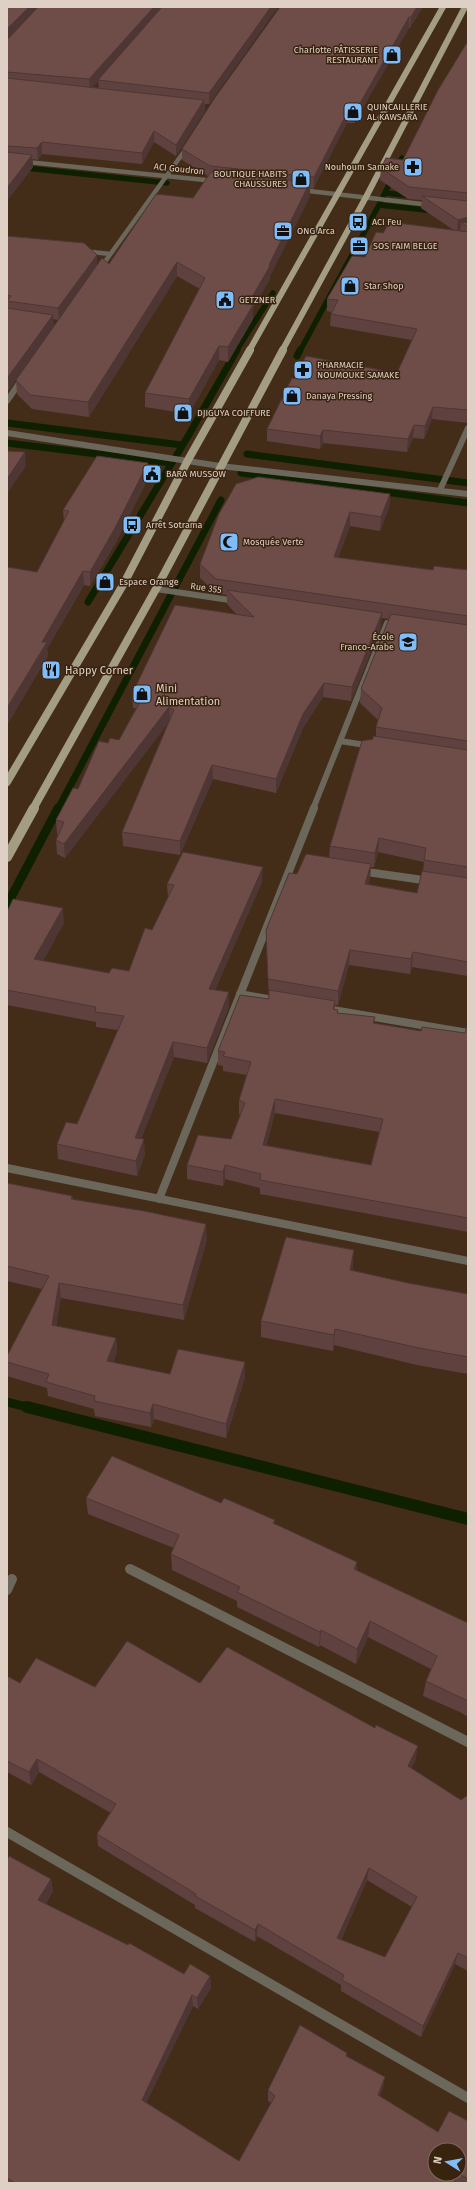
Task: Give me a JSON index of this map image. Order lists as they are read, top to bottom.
{
  "streets": {
    "street": ["ACI Goudron", "Rue 355"]
  },
  "places": {
    "shop": [
      "Charlotte PÂTISSERIE RESTAURANT",
      "QUINCAILLERIE AL KAWSARA",
      "BOUTIQUE HABITS CHAUSSURES",
      "Star Shop",
      "Danaya Pressing",
      "DJIGUYA COIFFURE",
      "Espace Orange",
      "Mini Alimentation"
    ],
    "pharmacy": ["Nouhoum Samake", "PHARMACIE NOUMOUKE SAMAKE"],
    "bus stop": ["ACI Feu", "Arrêt Sotrama"],
    "office": ["ONG Arca", "SOS FAIM BELGE"],
    "public building": ["GETZNER", "BARA MUSSOW"],
    "mosque": ["Mosquée Verte"],
    "school or university": ["École Franco-Arabe"],
    "restaurant": ["Happy Corner"]
  },
  "north": "left"
}
